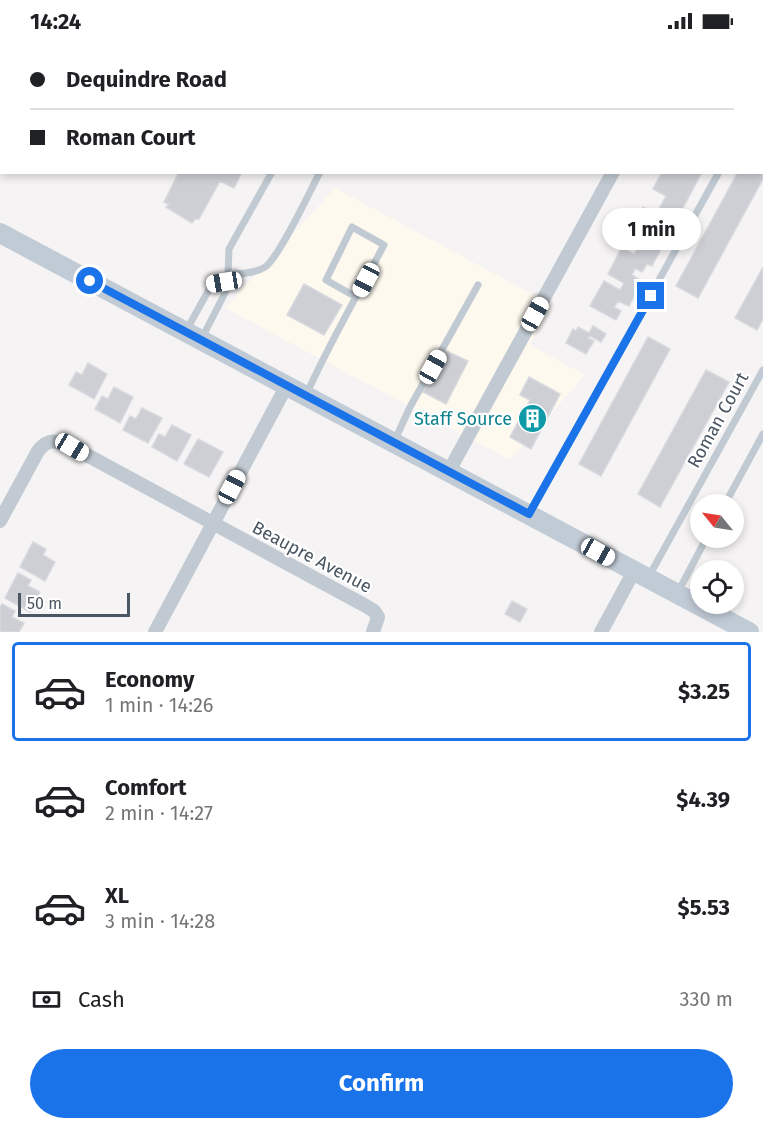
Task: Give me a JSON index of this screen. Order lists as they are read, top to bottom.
{
  "streets": {
    "street": ["Beaupre Avenue"],
    "lane": ["Roman Court"]
  },
  "places": {
    "building": ["Staff Source"]
  },
  "scale_bar": "50 m",
  "north": "top left",
  "page": {
    "status": "14:24",
    "banner": ["Dequindre Road", "Roman Court"],
    "bubble": "1 min",
    "scale": "50 m",
    "list": [
      {
        "name": "Economy",
        "note": "1 min · 14:26",
        "value": "$3.25"
      },
      {
        "name": "Comfort",
        "note": "2 min · 14:27",
        "value": "$4.39"
      },
      {
        "name": "XL",
        "note": "3 min · 14:28",
        "value": "$5.53"
      }
    ],
    "pay": ["Cash", "330 m"],
    "buttons": "Confirm"
  }
}
